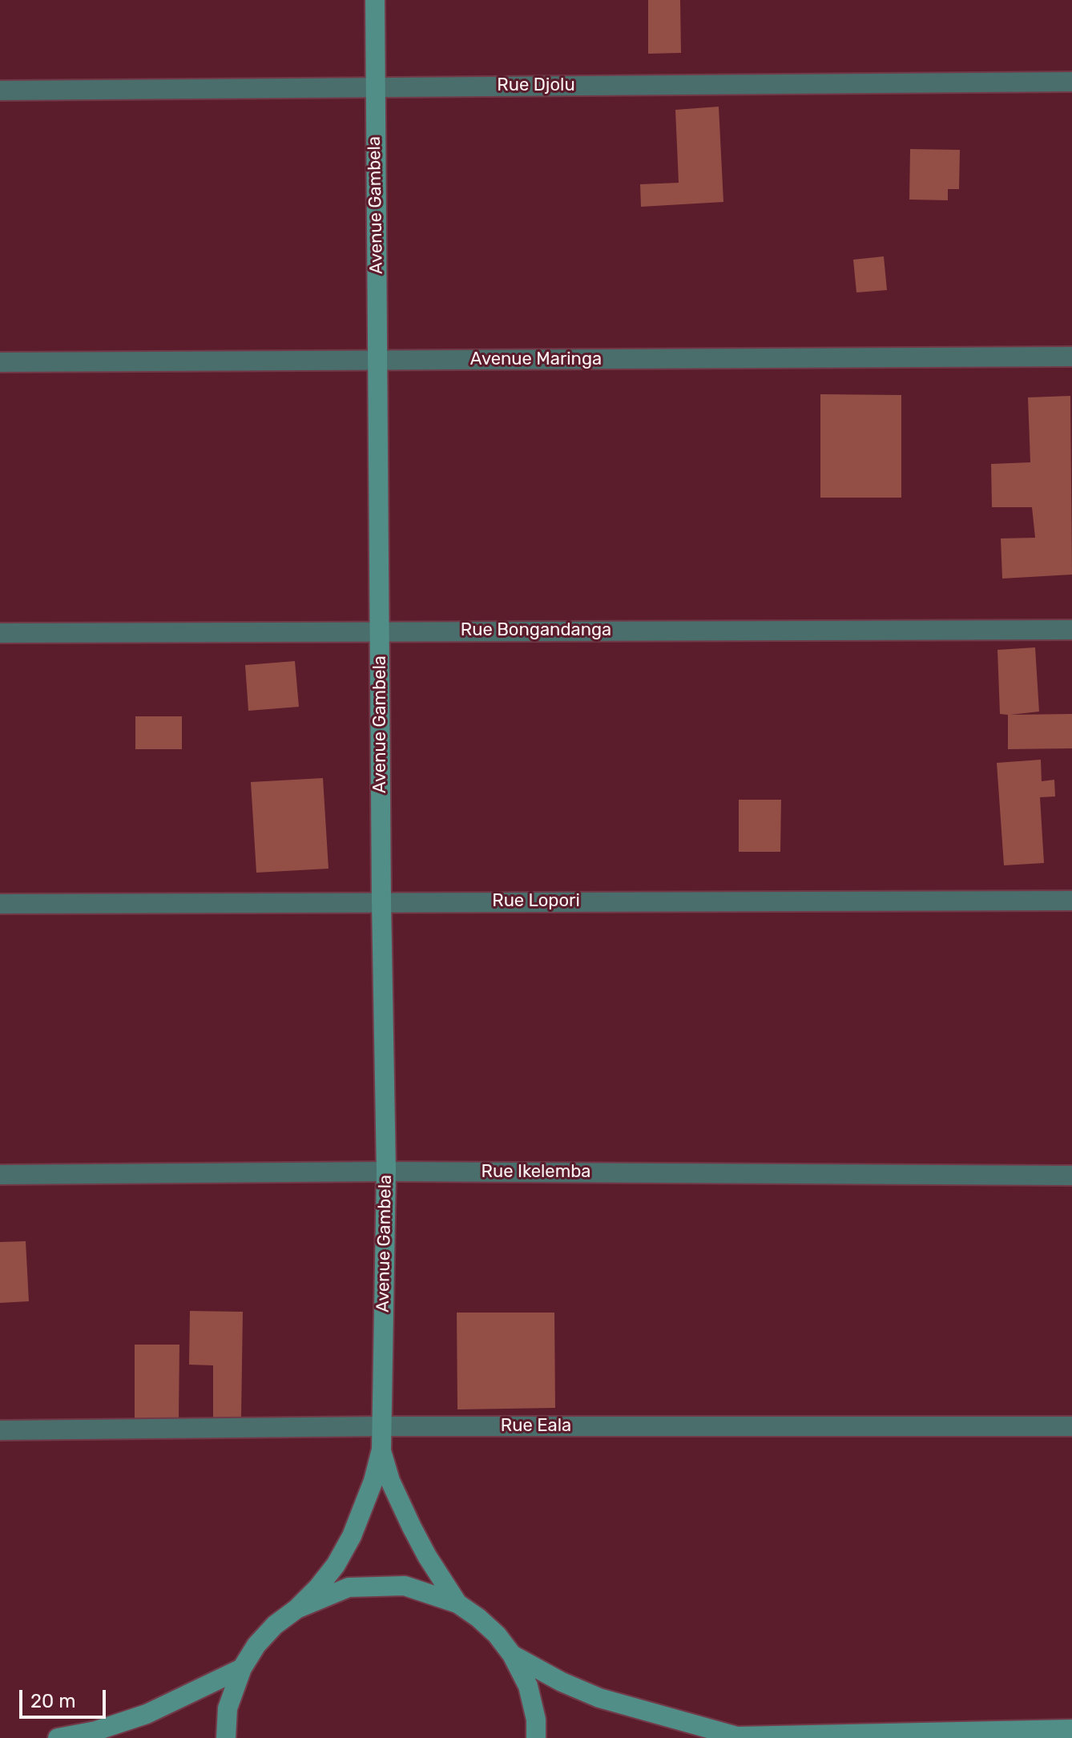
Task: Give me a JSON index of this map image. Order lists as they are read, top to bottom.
{
  "streets": {
    "street": [
      "Rue Djolu",
      "Avenue Gambela",
      "Avenue Maringa",
      "Rue Bongandanga",
      "Rue Lopori",
      "Rue Ikelemba",
      "Rue Eala"
    ]
  },
  "crossings": [
    ["Rue Djolu", "Avenue Gambela"],
    ["Avenue Gambela", "Avenue Maringa"],
    ["Avenue Gambela", "Rue Bongandanga"],
    ["Avenue Gambela", "Rue Lopori"],
    ["Avenue Gambela", "Rue Ikelemba"],
    ["Avenue Gambela", "Rue Eala"]
  ],
  "scale_bar": "20 m"
}
